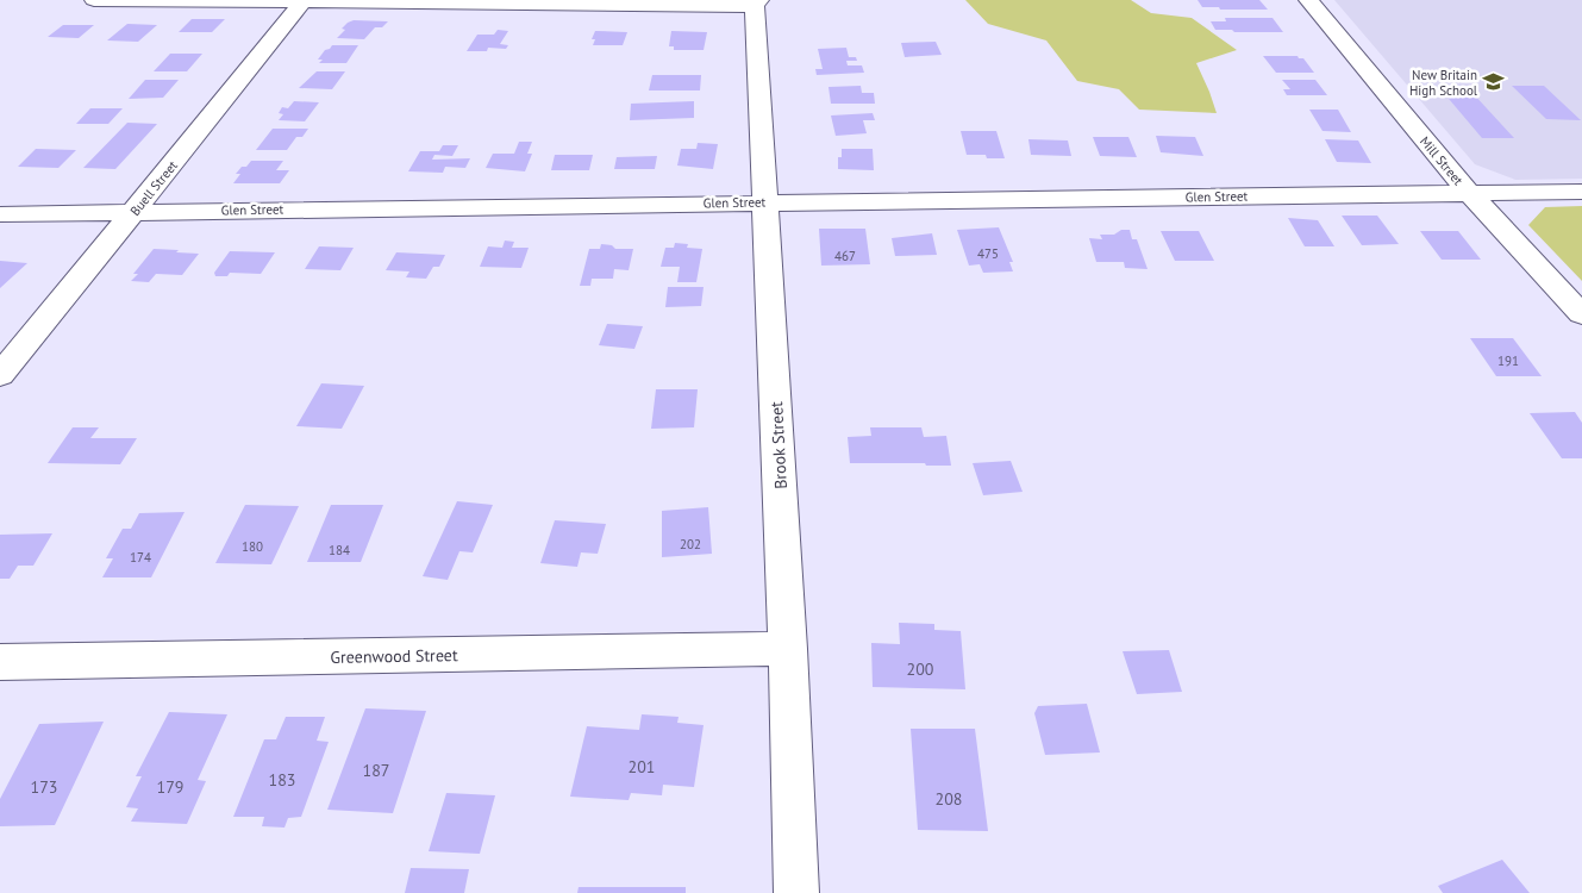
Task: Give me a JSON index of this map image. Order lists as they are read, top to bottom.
{
  "streets": {
    "street": [
      "Mill Street",
      "Buell Street",
      "Glen Street",
      "Brook Street",
      "Greenwood Street"
    ]
  },
  "crossings": [
    ["Mill Street", "Glen Street"],
    ["Buell Street", "Glen Street"],
    ["Glen Street", "Brook Street"],
    ["Brook Street", "Greenwood Street"]
  ],
  "places": {
    "school or university": ["New Britain High School"]
  },
  "house_numbers": [
    "475",
    "467",
    "191",
    "202",
    "180",
    "184",
    "174",
    "200",
    "201",
    "187",
    "183",
    "173",
    "179",
    "208"
  ]
}
